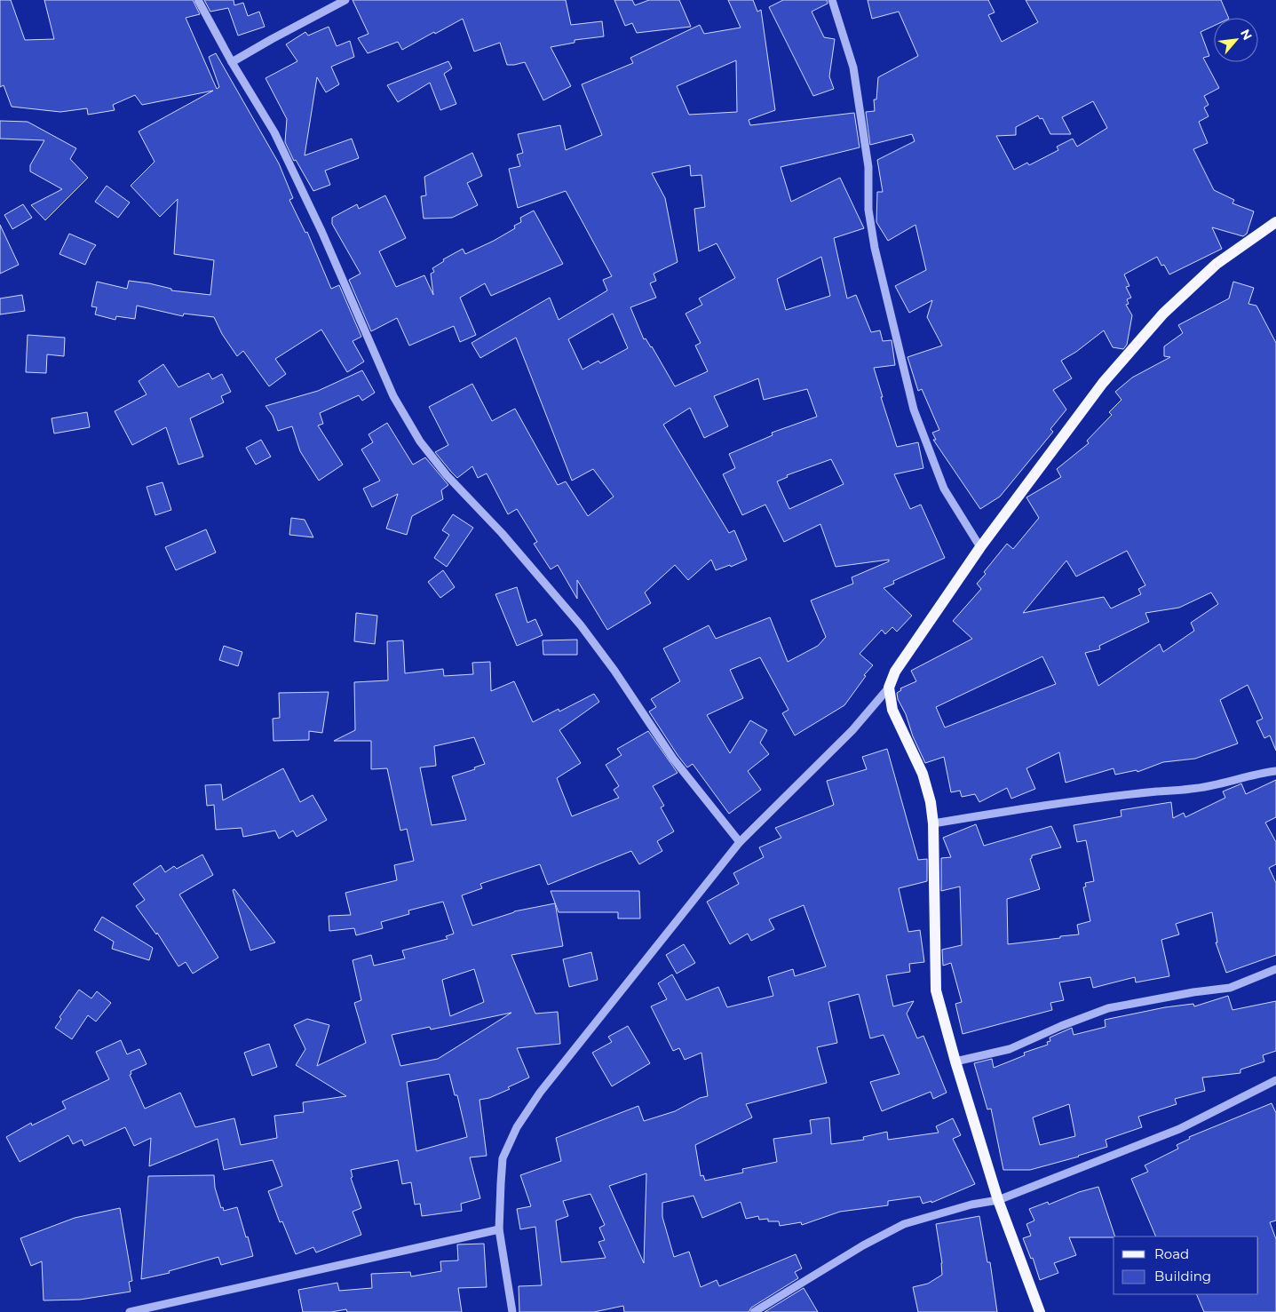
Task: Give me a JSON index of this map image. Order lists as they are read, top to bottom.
{
  "legend": ["Road", "Building"],
  "north": "top right"
}
